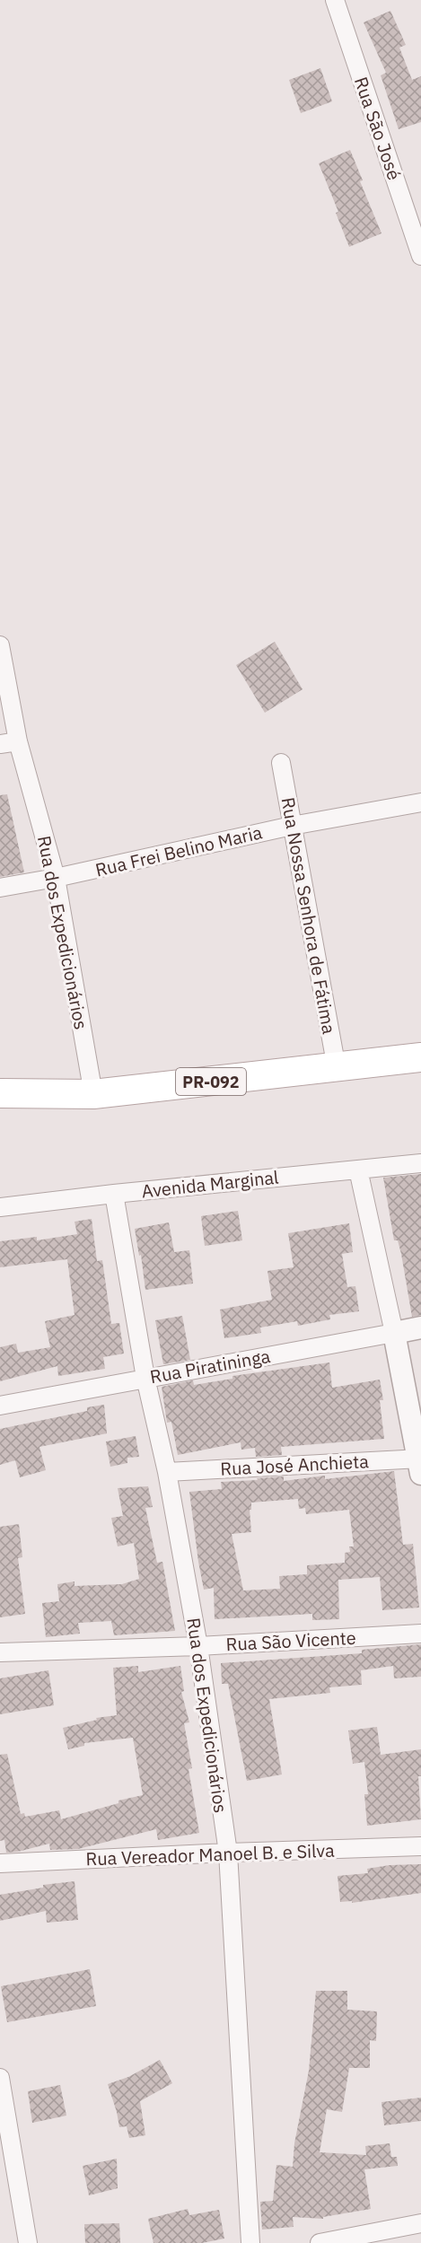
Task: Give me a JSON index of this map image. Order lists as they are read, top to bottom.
{
  "streets": {
    "main road": ["PR-092"],
    "street": [
      "Rua São José",
      "Rua Frei Belino Maria",
      "Rua Nossa Senhora de Fátima",
      "Rua dos Expedicionários",
      "Avenida Marginal",
      "Rua Piratininga",
      "Rua José Anchieta",
      "Rua São Vicente",
      "Rua Vereador Manoel B. e Silva"
    ]
  },
  "crossings": [
    ["Rua Frei Belino Maria", "Rua Nossa Senhora de Fátima"],
    ["Rua Frei Belino Maria", "Rua dos Expedicionários"],
    ["Rua Nossa Senhora de Fátima", "PR-092"],
    ["Rua dos Expedicionários", "PR-092"],
    ["Rua dos Expedicionários", "Avenida Marginal"],
    ["Rua dos Expedicionários", "Rua Piratininga"],
    ["Rua dos Expedicionários", "Rua José Anchieta"],
    ["Rua dos Expedicionários", "Rua São Vicente"],
    ["Rua dos Expedicionários", "Rua Vereador Manoel B. e Silva"]
  ]
}
